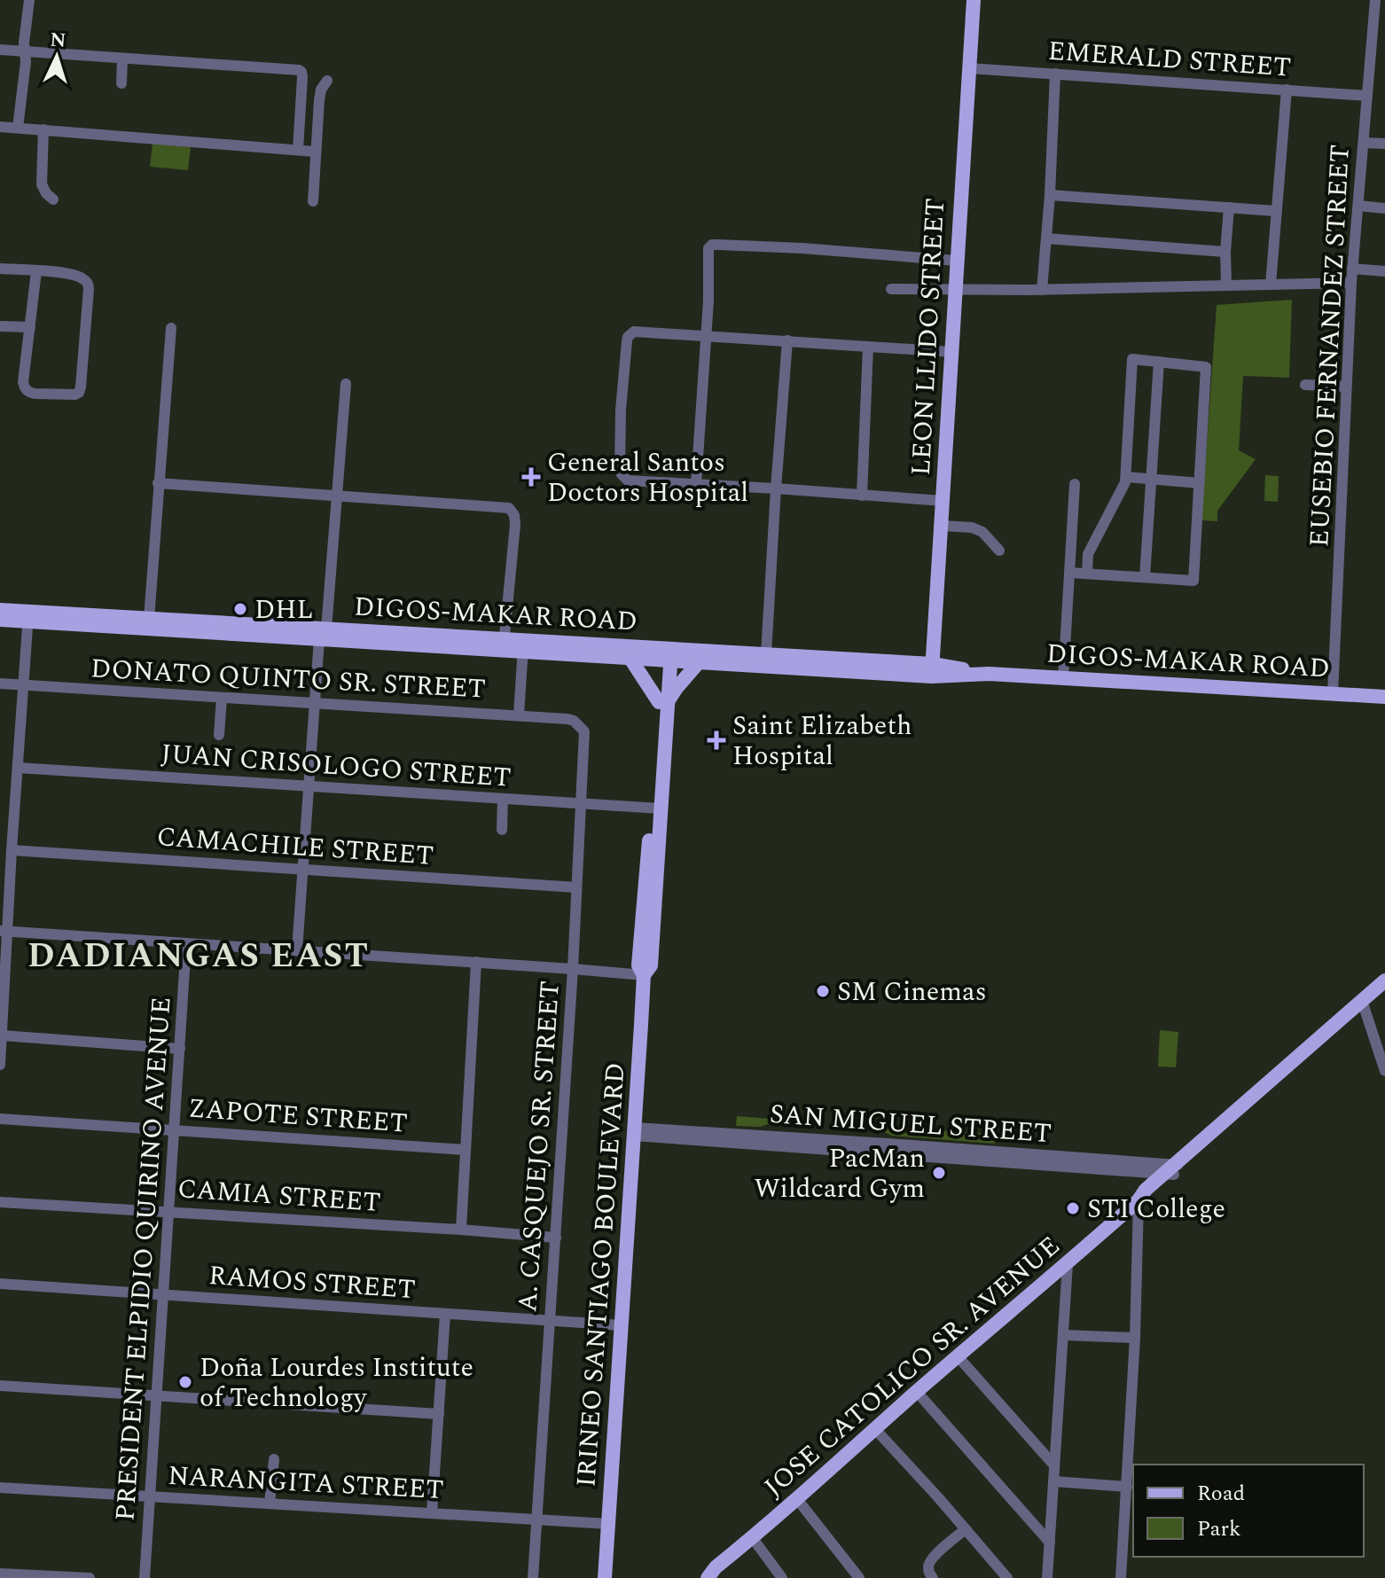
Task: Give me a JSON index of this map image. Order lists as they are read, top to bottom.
{
  "streets": {
    "main road": [
      "LEON LLIDO STREET",
      "DIGOS-MAKAR ROAD",
      "IRINEO SANTIAGO BOULEVARD",
      "JOSE CATOLICO SR. AVENUE"
    ],
    "street": [
      "EMERALD STREET",
      "EUSEBIO FERNANDEZ STREET",
      "DONATO QUINTO SR. STREET",
      "JUAN CRISOLOGO STREET",
      "CAMACHILE STREET",
      "ZAPOTE STREET",
      "SAN MIGUEL STREET",
      "A. CASQUEJO SR. STREET",
      "CAMIA STREET",
      "PRESIDENT ELPIDIO QUIRINO AVENUE",
      "RAMOS STREET",
      "NARANGITA STREET"
    ]
  },
  "crossings": [
    ["EMERALD STREET", "LEON LLIDO STREET"],
    ["EMERALD STREET", "EUSEBIO FERNANDEZ STREET"],
    ["LEON LLIDO STREET", "DIGOS-MAKAR ROAD"],
    ["EUSEBIO FERNANDEZ STREET", "DIGOS-MAKAR ROAD"],
    ["DIGOS-MAKAR ROAD", "IRINEO SANTIAGO BOULEVARD"],
    ["DONATO QUINTO SR. STREET", "A. CASQUEJO SR. STREET"],
    ["JUAN CRISOLOGO STREET", "A. CASQUEJO SR. STREET"],
    ["JUAN CRISOLOGO STREET", "IRINEO SANTIAGO BOULEVARD"],
    ["CAMACHILE STREET", "A. CASQUEJO SR. STREET"],
    ["ZAPOTE STREET", "PRESIDENT ELPIDIO QUIRINO AVENUE"],
    ["SAN MIGUEL STREET", "IRINEO SANTIAGO BOULEVARD"],
    ["SAN MIGUEL STREET", "JOSE CATOLICO SR. AVENUE"],
    ["A. CASQUEJO SR. STREET", "CAMIA STREET"],
    ["A. CASQUEJO SR. STREET", "RAMOS STREET"],
    ["A. CASQUEJO SR. STREET", "NARANGITA STREET"],
    ["CAMIA STREET", "PRESIDENT ELPIDIO QUIRINO AVENUE"],
    ["PRESIDENT ELPIDIO QUIRINO AVENUE", "RAMOS STREET"],
    ["PRESIDENT ELPIDIO QUIRINO AVENUE", "NARANGITA STREET"],
    ["IRINEO SANTIAGO BOULEVARD", "RAMOS STREET"],
    ["IRINEO SANTIAGO BOULEVARD", "NARANGITA STREET"]
  ],
  "districts": ["DADIANGAS EAST"],
  "places": {
    "health": ["General Santos Doctors Hospital", "Saint Elizabeth Hospital"],
    "other": [
      "DHL",
      "SM Cinemas",
      "PacMan Wildcard Gym",
      "STI College",
      "Doña Lourdes Institute of Technology"
    ]
  },
  "legend": ["Road", "Park"],
  "north": "top"
}
